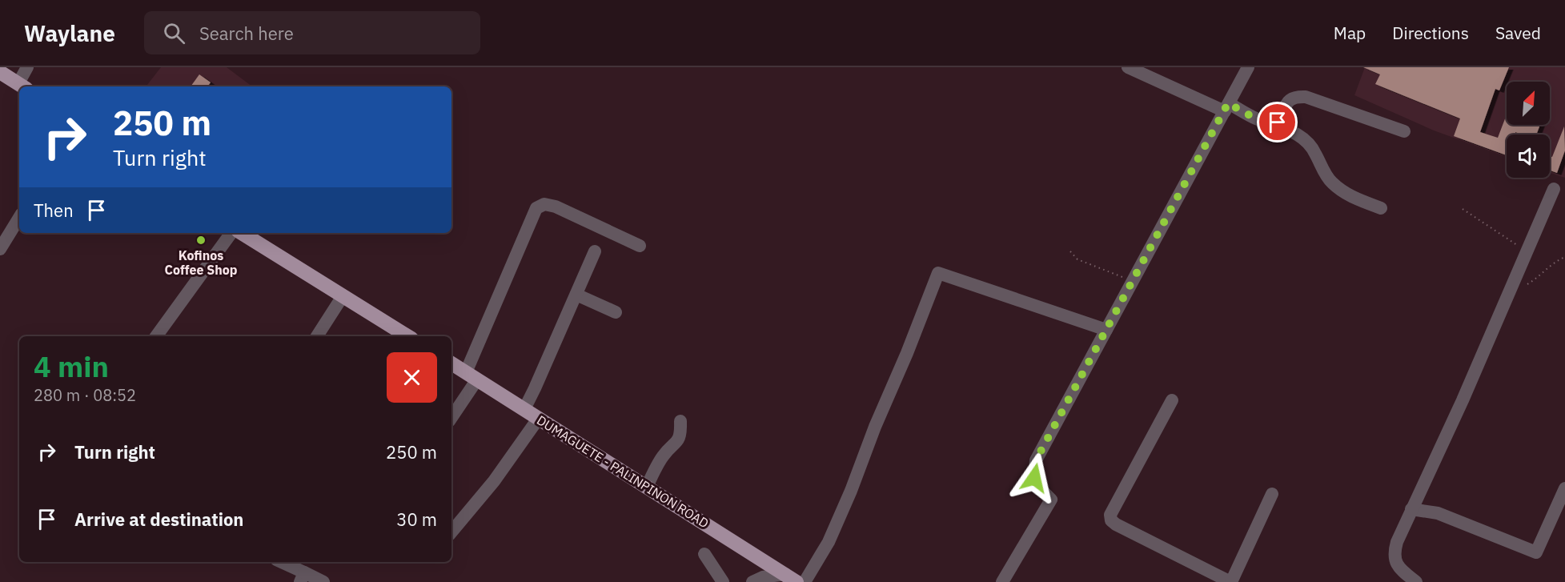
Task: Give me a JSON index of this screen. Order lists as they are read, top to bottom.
{
  "streets": {
    "main road": ["DUMAGUETE - PALINPINON ROAD"]
  },
  "places": ["Kofinos Coffee Shop"],
  "north": "top right",
  "page": {
    "header": "Waylane",
    "search": "Search here",
    "nav": ["Map", "Directions", "Saved"],
    "turn": ["250 m", "Turn right"],
    "then": "Then",
    "heading": ["4 min", "280 m · 08:52"],
    "list": [
      {
        "name": "Turn right",
        "value": "250 m"
      },
      {
        "name": "Arrive at destination",
        "value": "30 m"
      }
    ]
  }
}
